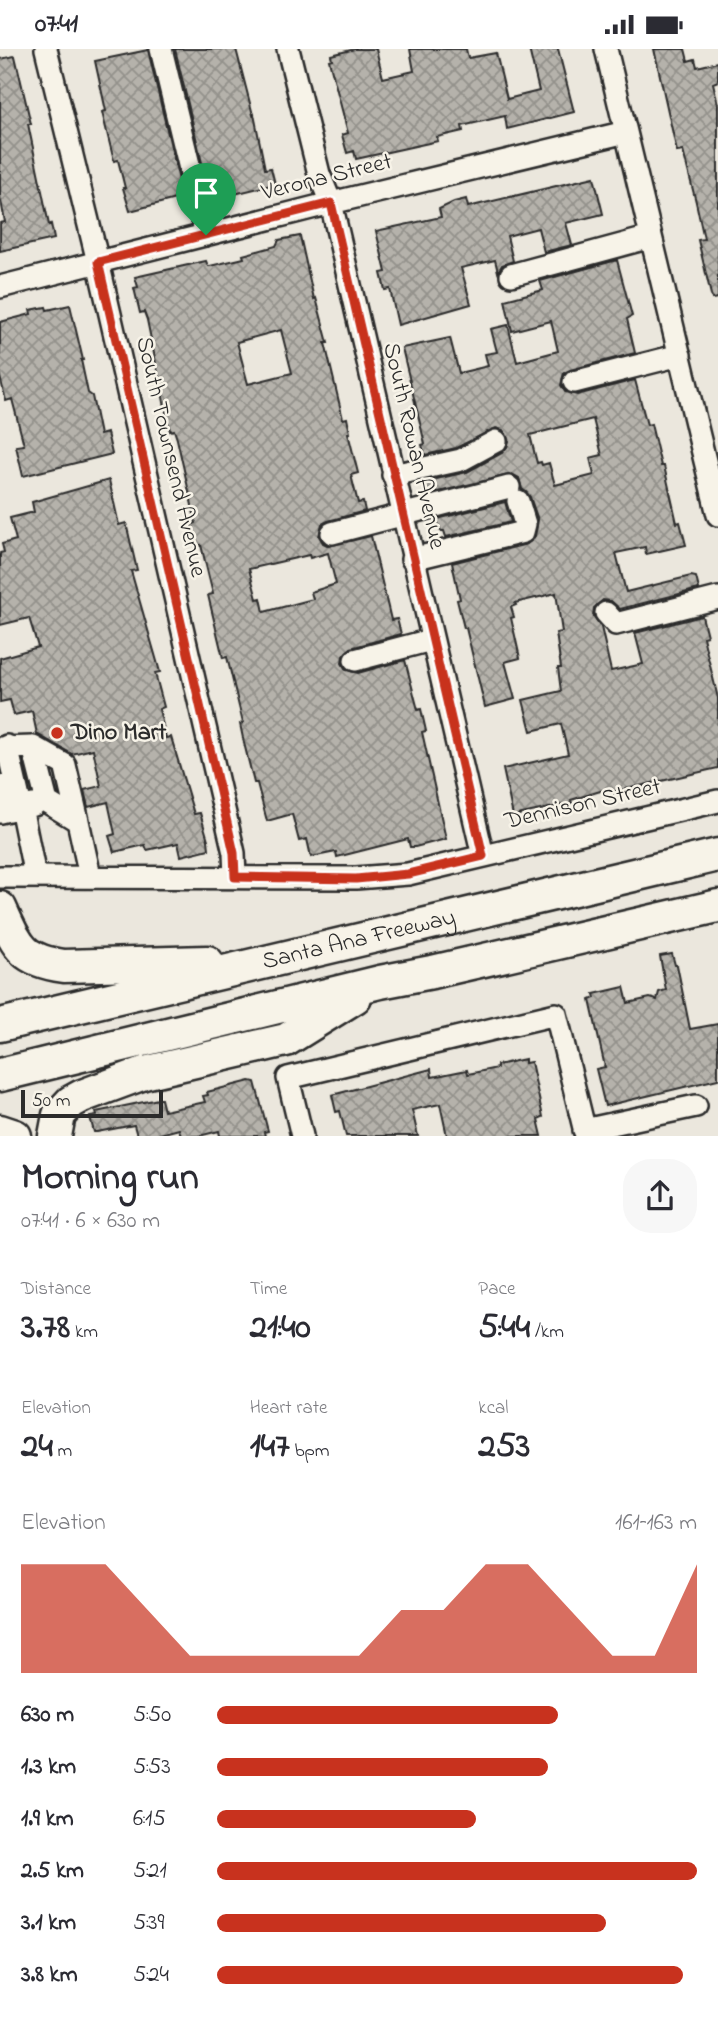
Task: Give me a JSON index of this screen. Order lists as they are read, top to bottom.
{
  "streets": {
    "highway": ["Santa Ana Freeway"],
    "street": [
      "Verona Street",
      "South Rowan Avenue",
      "South Townsend Avenue",
      "Dennison Street"
    ]
  },
  "crossings": [
    ["Verona Street", "South Rowan Avenue"],
    ["Verona Street", "South Townsend Avenue"],
    ["South Rowan Avenue", "Dennison Street"],
    ["South Townsend Avenue", "Dennison Street"]
  ],
  "places": ["Dino Mart"],
  "scale_bar": "50 m",
  "page": {
    "status": "07:41",
    "scale": "50 m",
    "heading": ["Morning run", "07:41 · 6 × 630 m"],
    "stats": [
      ["Distance", "3.78 km"],
      ["Time", "21:40"],
      ["Pace", "5:44 /km"],
      ["Elevation", "24 m"],
      ["Heart rate", "147 bpm"],
      ["kcal", "253"]
    ],
    "chart": ["Elevation", "161–163 m"],
    "list": [
      {
        "name": "630 m",
        "note": "5:50"
      },
      {
        "name": "1.3 km",
        "note": "5:53"
      },
      {
        "name": "1.9 km",
        "note": "6:15"
      },
      {
        "name": "2.5 km",
        "note": "5:21"
      },
      {
        "name": "3.1 km",
        "note": "5:39"
      },
      {
        "name": "3.8 km",
        "note": "5:24"
      }
    ]
  }
}
